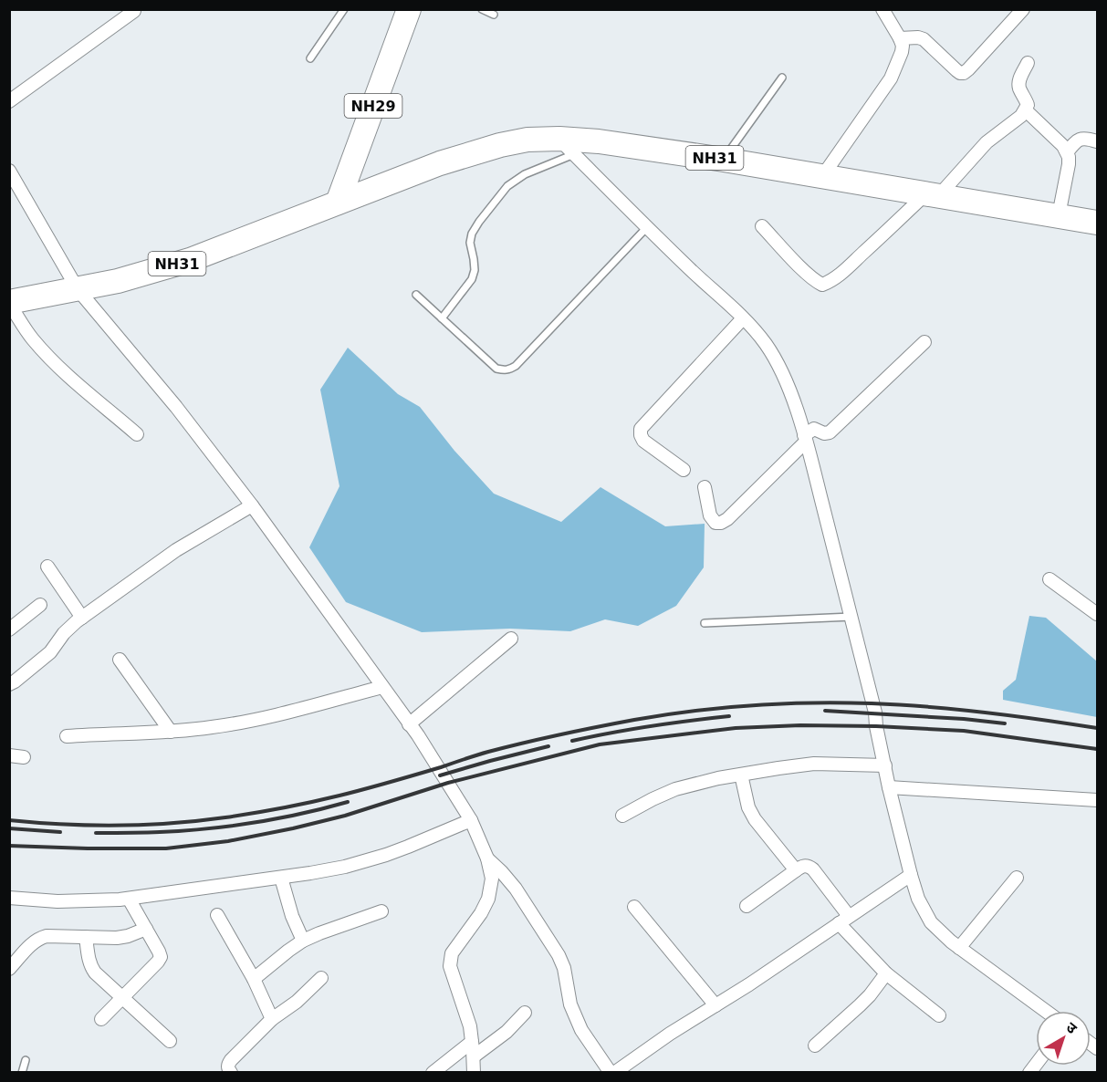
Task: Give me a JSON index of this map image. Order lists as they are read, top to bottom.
{
  "streets": {
    "highway": ["NH29", "NH31"]
  },
  "crossings": [
    ["NH29", "NH31"]
  ],
  "north": "top right"
}
